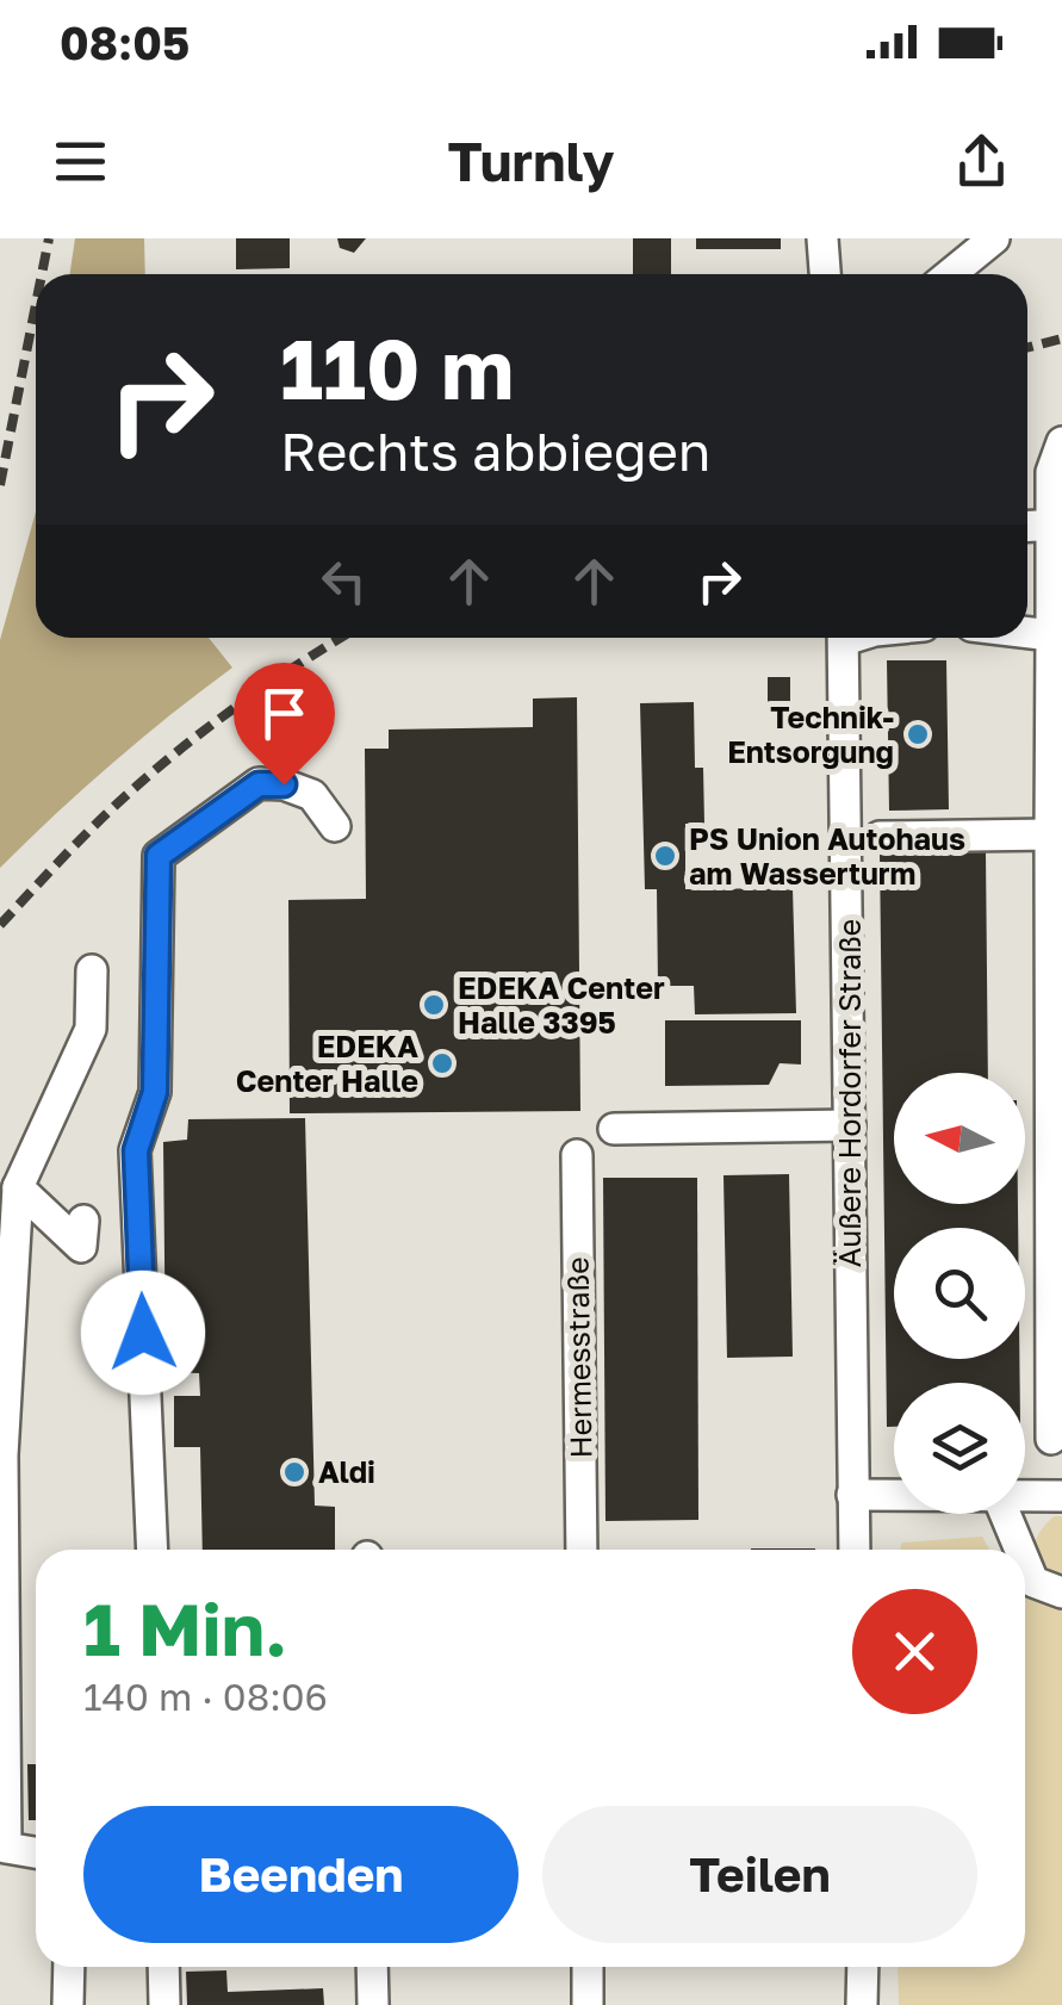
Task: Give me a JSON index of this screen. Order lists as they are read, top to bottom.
{
  "streets": {
    "street": ["Äußere Hordorfer Straße", "Hermesstraße"]
  },
  "places": [
    "Technik- Entsorgung",
    "PS Union Autohaus am Wasserturm",
    "EDEKA Center Halle 3395",
    "EDEKA Center Halle",
    "Aldi"
  ],
  "north": "left",
  "page": {
    "status": "08:05",
    "header": "Turnly",
    "turn": ["110 m", "Rechts abbiegen"],
    "heading": ["1 Min.", "140 m · 08:06"],
    "buttons": ["Beenden", "Teilen"]
  }
}
